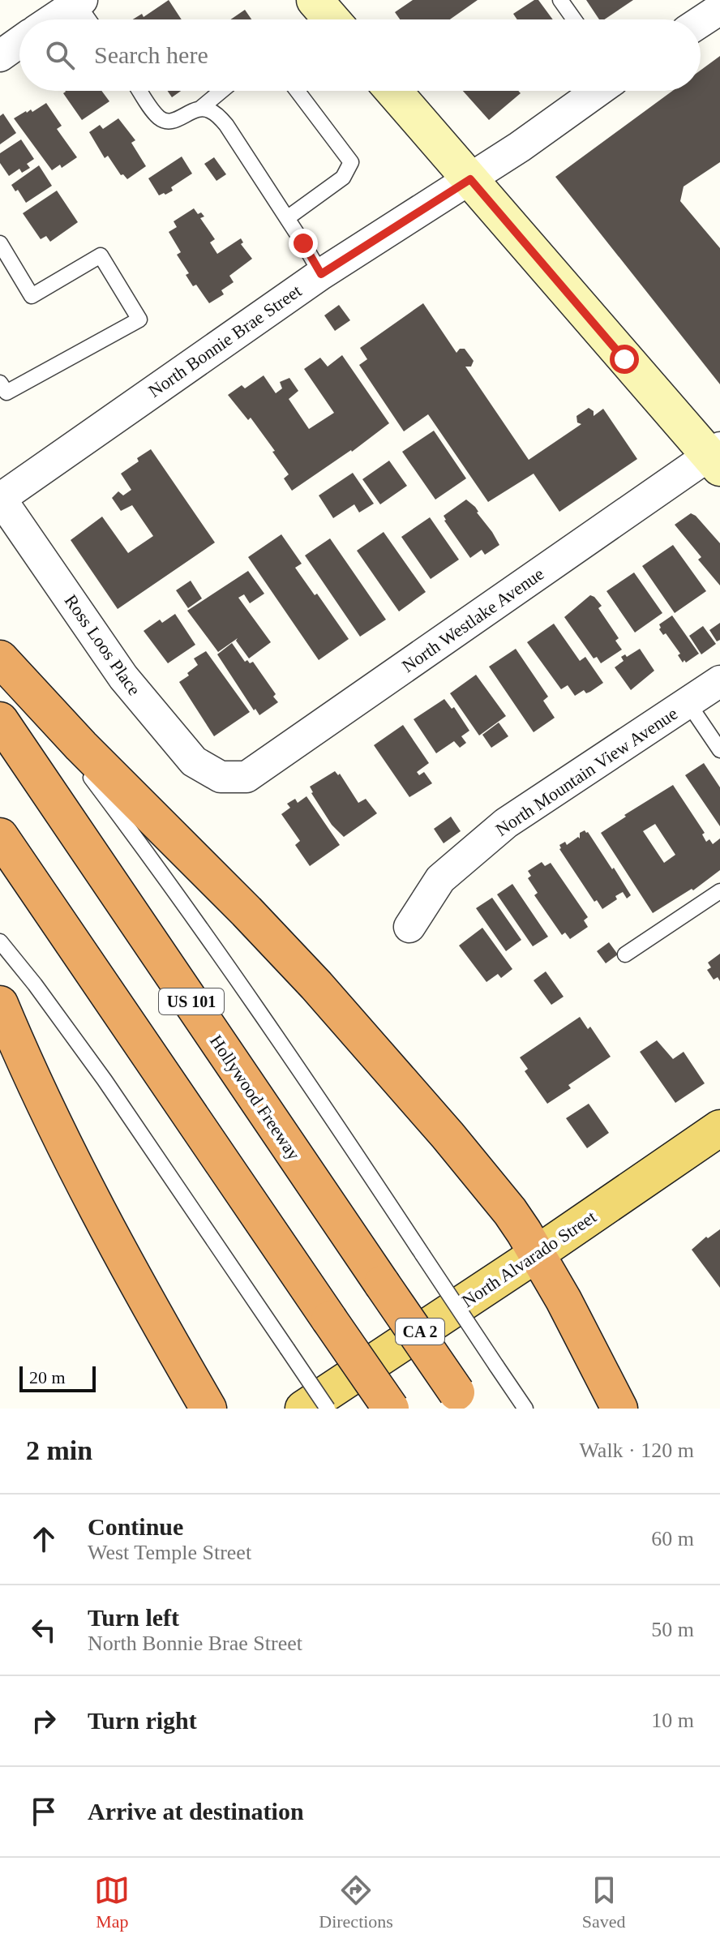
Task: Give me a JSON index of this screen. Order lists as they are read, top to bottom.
{
  "streets": {
    "highway": ["US 101", "Hollywood Freeway"],
    "main road": ["North Alvarado Street", "CA 2"],
    "street": [
      "North Bonnie Brae Street",
      "North Westlake Avenue",
      "Ross Loos Place",
      "North Mountain View Avenue"
    ]
  },
  "crossings": [
    ["North Bonnie Brae Street", "Ross Loos Place"],
    ["North Westlake Avenue", "Ross Loos Place"]
  ],
  "scale_bar": "20 m",
  "page": {
    "search": "Search here",
    "scale": "20 m",
    "heading": ["2 min", "Walk · 120 m"],
    "list": [
      ["Continue", "West Temple Street", "60 m"],
      ["Turn left", "North Bonnie Brae Street", "50 m"],
      ["Turn right", "10 m"],
      "Arrive at destination"
    ],
    "nav": ["Map", "Directions", "Saved"]
  }
}
